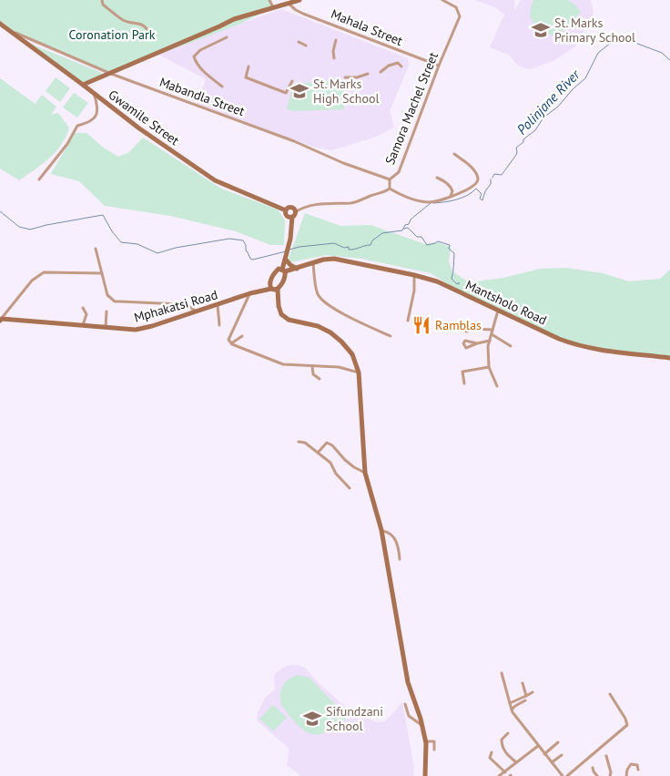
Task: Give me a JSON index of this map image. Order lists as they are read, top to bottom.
{
  "streets": {
    "main road": ["Gwamile Street", "Mantsholo Road", "Mphakatsi Road"],
    "street": ["Mahala Street", "Mabandla Street", "Samora Machel Street"]
  },
  "crossings": [
    ["Mahala Street", "Samora Machel Street"],
    ["Mabandla Street", "Samora Machel Street"],
    ["Mabandla Street", "Gwamile Street"]
  ],
  "water": ["Polinjane River"],
  "parks": ["Coronation Park"],
  "places": {
    "school or university": ["St. Marks Primary School", "St. Marks High School", "Sifundzani School"],
    "restaurant": ["Ramblas"]
  }
}
